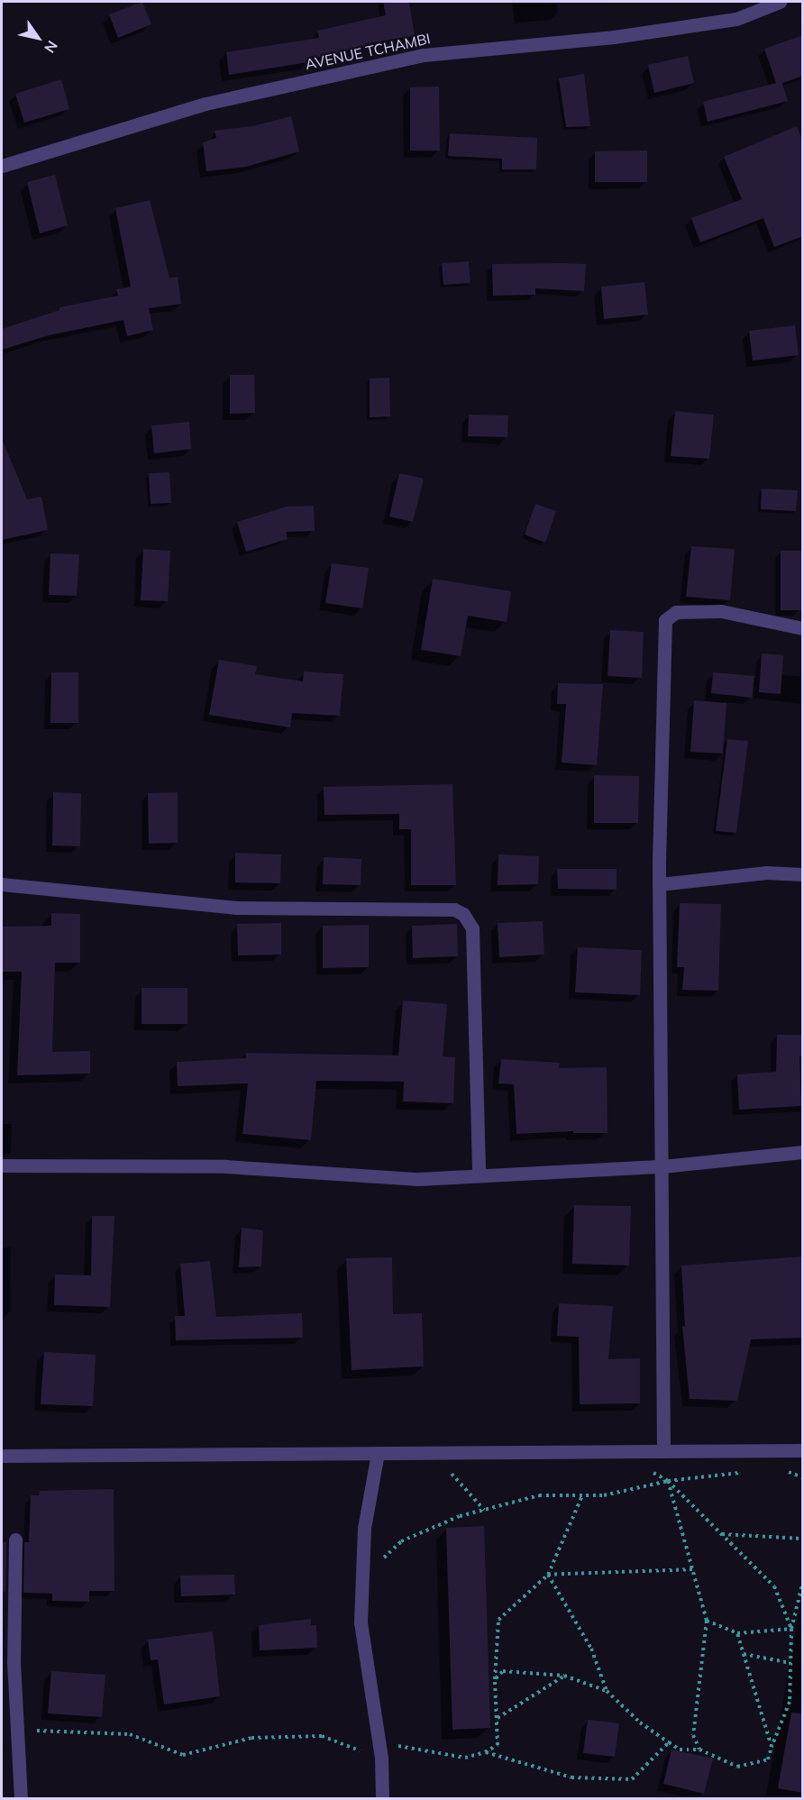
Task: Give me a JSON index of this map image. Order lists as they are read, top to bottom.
{
  "streets": {
    "street": ["AVENUE TCHAMBI"]
  },
  "north": "bottom right"
}
